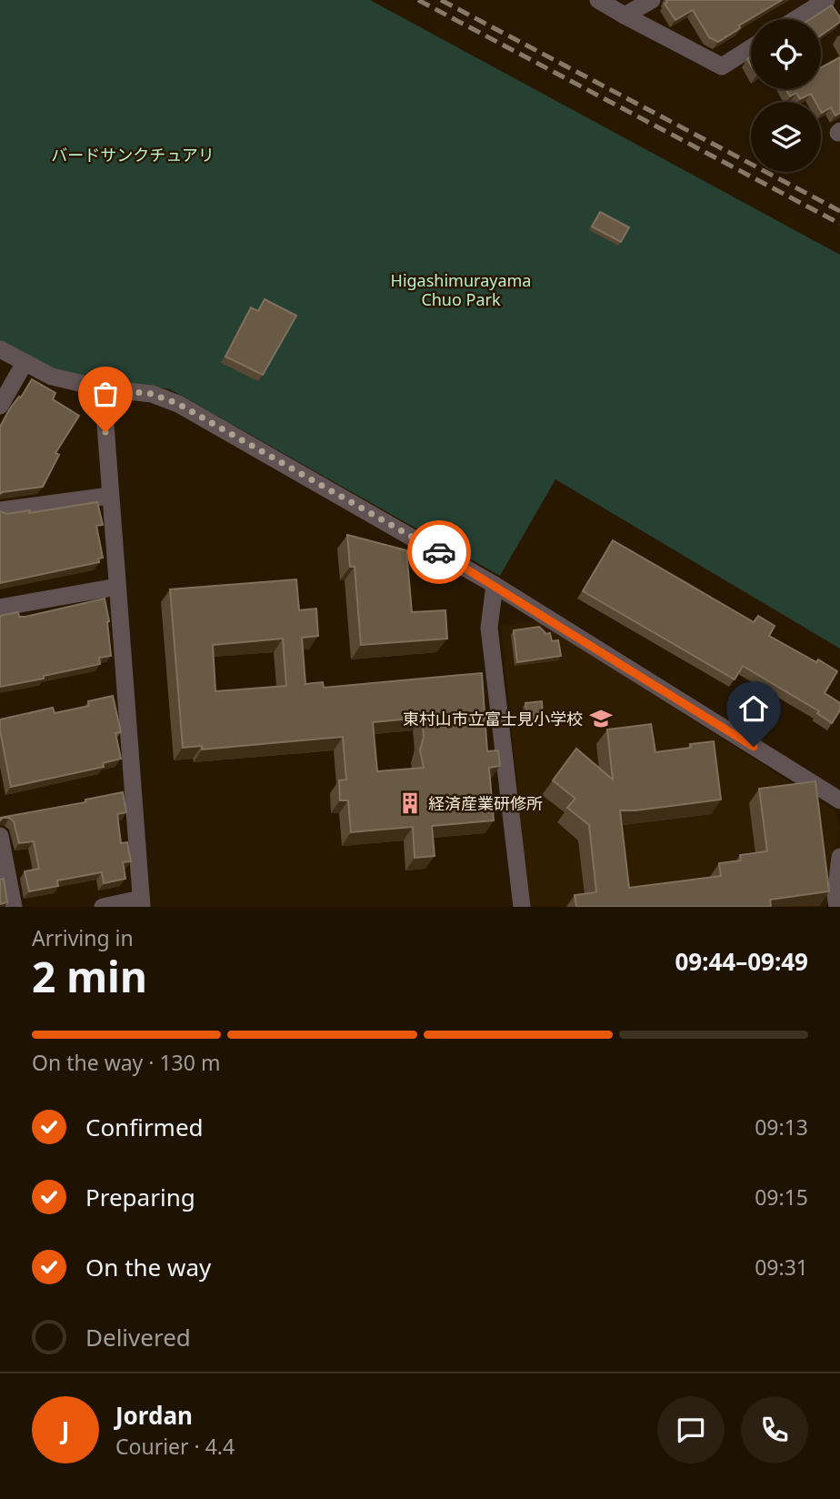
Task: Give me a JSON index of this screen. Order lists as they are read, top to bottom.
{
  "parks": ["バードサンクチュアリ", "Higashimurayama Chuo Park"],
  "places": {
    "school or university": ["東村山市立富士見小学校"],
    "building": ["経済産業研修所"]
  },
  "page": {
    "heading": ["2 min", "Arriving in", "09:44–09:49"],
    "panel": ["Jordan", "Courier · 4.4"],
    "bar": "On the way · 130 m",
    "list": [
      ["Confirmed", "09:13"],
      ["Preparing", "09:15"],
      ["On the way", "09:31"],
      "Delivered"
    ],
    "round": "J"
  }
}
